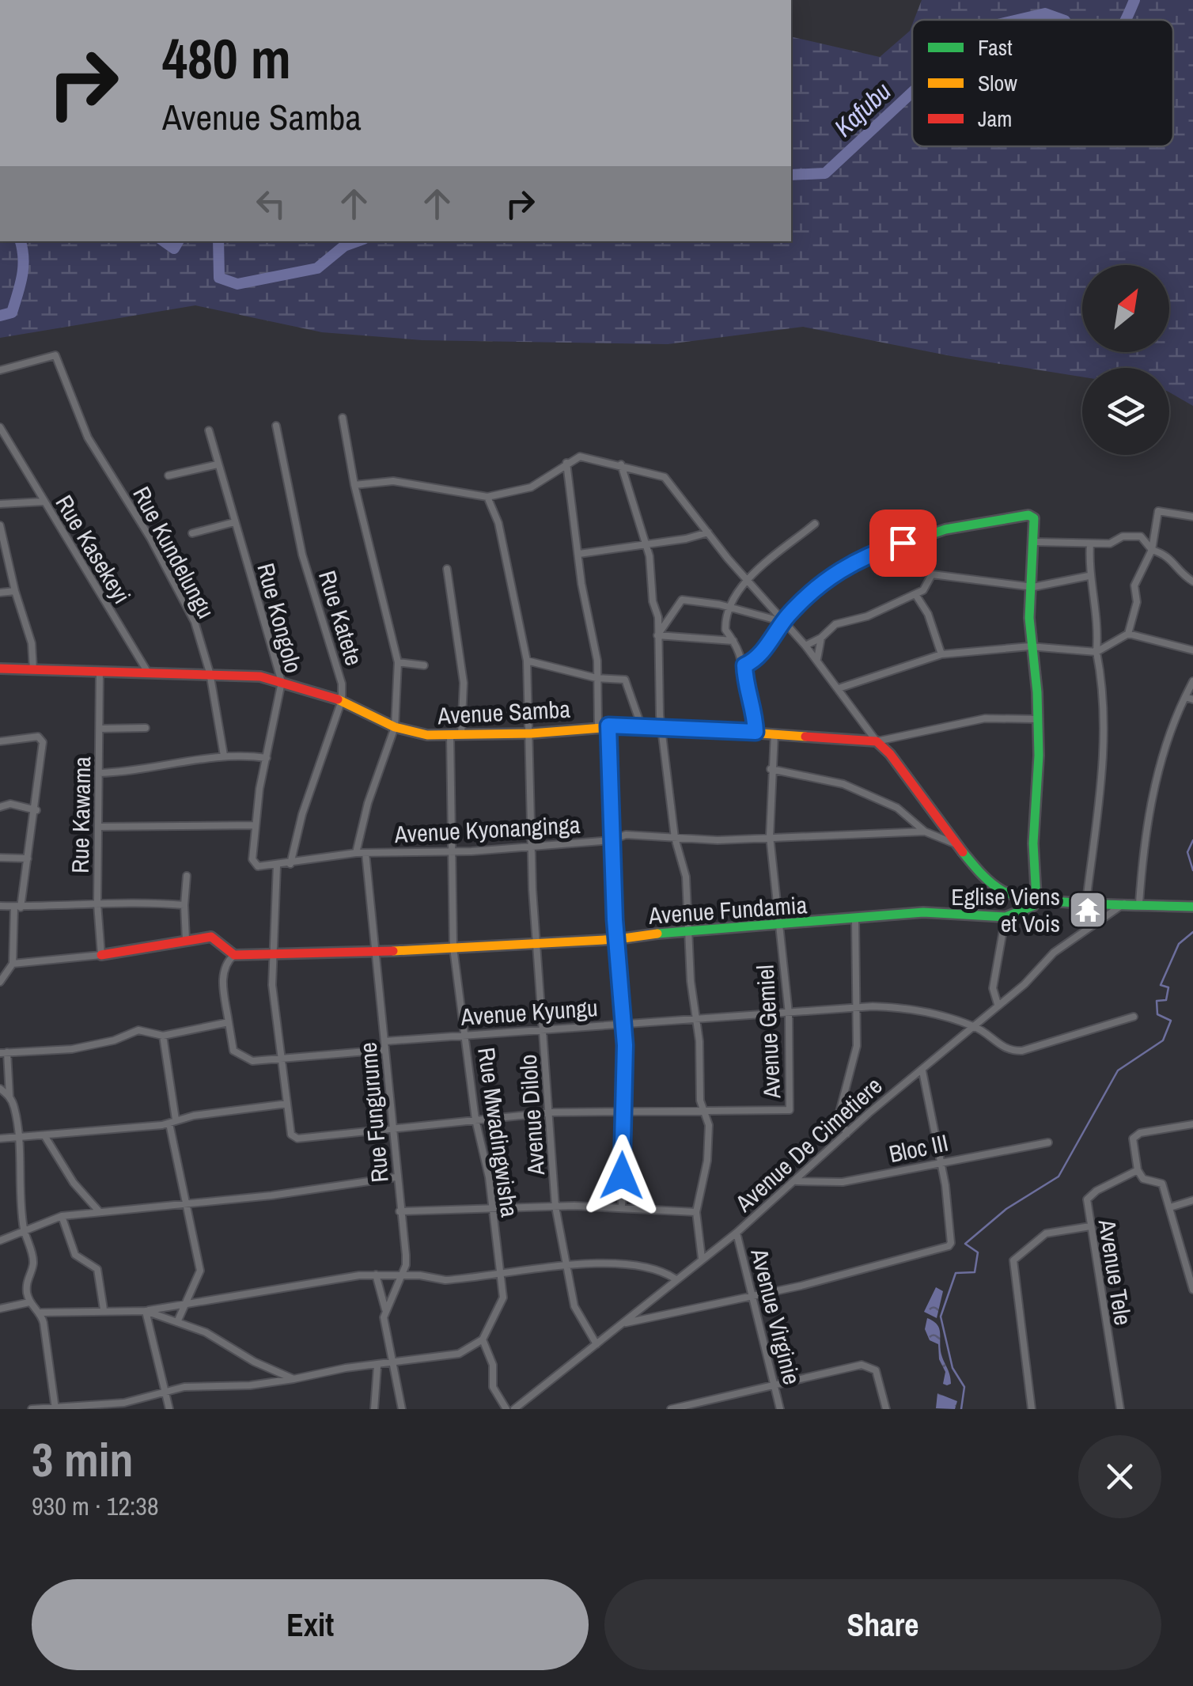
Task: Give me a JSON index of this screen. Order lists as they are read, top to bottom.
{
  "streets": {
    "street": [
      "Rue Kasekeyi",
      "Rue Kundelungu",
      "Rue Kongolo",
      "Rue Katete",
      "Avenue Samba",
      "Rue Kawama",
      "Avenue Kyonanginga",
      "Avenue Fundamia",
      "Avenue Kyungu",
      "Avenue Gemiel",
      "Rue Fungurume",
      "Avenue Dilolo",
      "Rue Mwadingwisha",
      "Avenue De Cimetiere",
      "Bloc III",
      "Avenue Tele",
      "Avenue Virginie"
    ]
  },
  "crossings": [
    ["Rue Kasekeyi", "Avenue Samba"],
    ["Rue Kundelungu", "Avenue Samba"],
    ["Rue Kongolo", "Avenue Samba"],
    ["Rue Kongolo", "Avenue Kyonanginga"],
    ["Rue Katete", "Avenue Samba"],
    ["Rue Katete", "Avenue Kyonanginga"],
    ["Avenue Samba", "Rue Kawama"],
    ["Avenue Samba", "Avenue Gemiel"],
    ["Avenue Samba", "Avenue Dilolo"],
    ["Avenue Samba", "Rue Mwadingwisha"],
    ["Rue Kawama", "Avenue Fundamia"],
    ["Avenue Kyonanginga", "Avenue Gemiel"],
    ["Avenue Kyonanginga", "Rue Fungurume"],
    ["Avenue Kyonanginga", "Avenue Dilolo"],
    ["Avenue Kyonanginga", "Rue Mwadingwisha"],
    ["Avenue Fundamia", "Avenue Gemiel"],
    ["Avenue Fundamia", "Rue Fungurume"],
    ["Avenue Fundamia", "Avenue Dilolo"],
    ["Avenue Fundamia", "Rue Mwadingwisha"],
    ["Avenue Kyungu", "Avenue Gemiel"],
    ["Avenue Kyungu", "Rue Fungurume"],
    ["Avenue Kyungu", "Avenue Dilolo"],
    ["Avenue Kyungu", "Rue Mwadingwisha"],
    ["Avenue Kyungu", "Avenue De Cimetiere"],
    ["Avenue Gemiel", "Rue Fungurume"],
    ["Avenue Gemiel", "Avenue Dilolo"],
    ["Avenue Gemiel", "Rue Mwadingwisha"],
    ["Avenue Dilolo", "Avenue De Cimetiere"],
    ["Avenue De Cimetiere", "Bloc III"],
    ["Avenue De Cimetiere", "Avenue Virginie"]
  ],
  "water": ["Kafubu"],
  "places": {
    "temple": ["Eglise Viens et Vois"]
  },
  "legend": ["Fast", "Slow", "Jam"],
  "north": "top right",
  "page": {
    "turn": ["480 m", "Avenue Samba"],
    "heading": ["3 min", "930 m · 12:38"],
    "buttons": ["Exit", "Share"]
  }
}
